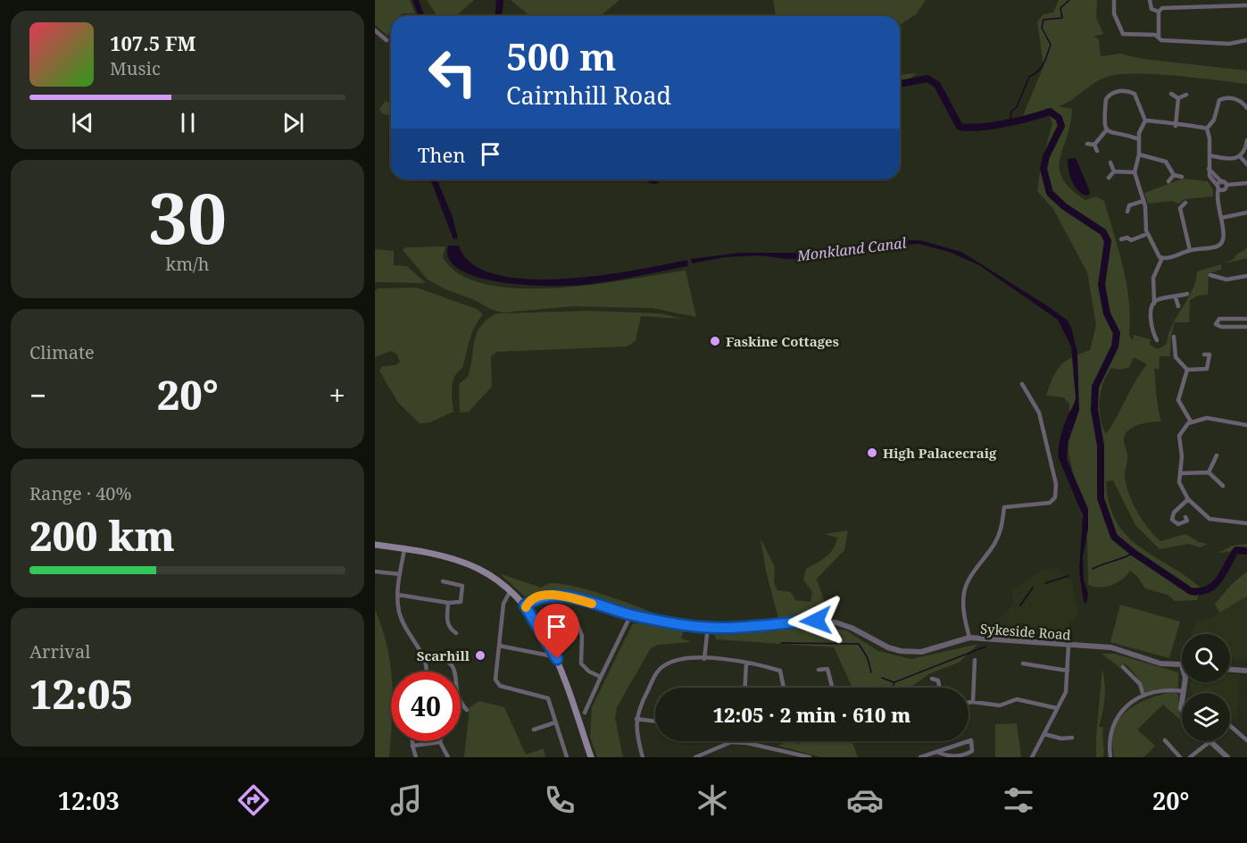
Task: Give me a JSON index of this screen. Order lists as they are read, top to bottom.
{
  "streets": {
    "street": ["Sykeside Road"]
  },
  "water": ["Monkland Canal"],
  "places": ["Faskine Cottages", "High Palacecraig", "Scarhill"],
  "page": {
    "turn": ["500 m", "Cairnhill Road"],
    "song": ["107.5 FM", "Music"],
    "then": "Then",
    "tile": [
      ["30", "km/h"],
      "Climate",
      ["Range · 40%", "200 km"],
      ["Arrival", "12:05"]
    ],
    "heat": ["−", "20°", "+"],
    "limit": "40",
    "trip": "12:05 · 2 min · 610 m",
    "tabs": ["12:03", "20°"]
  }
}
